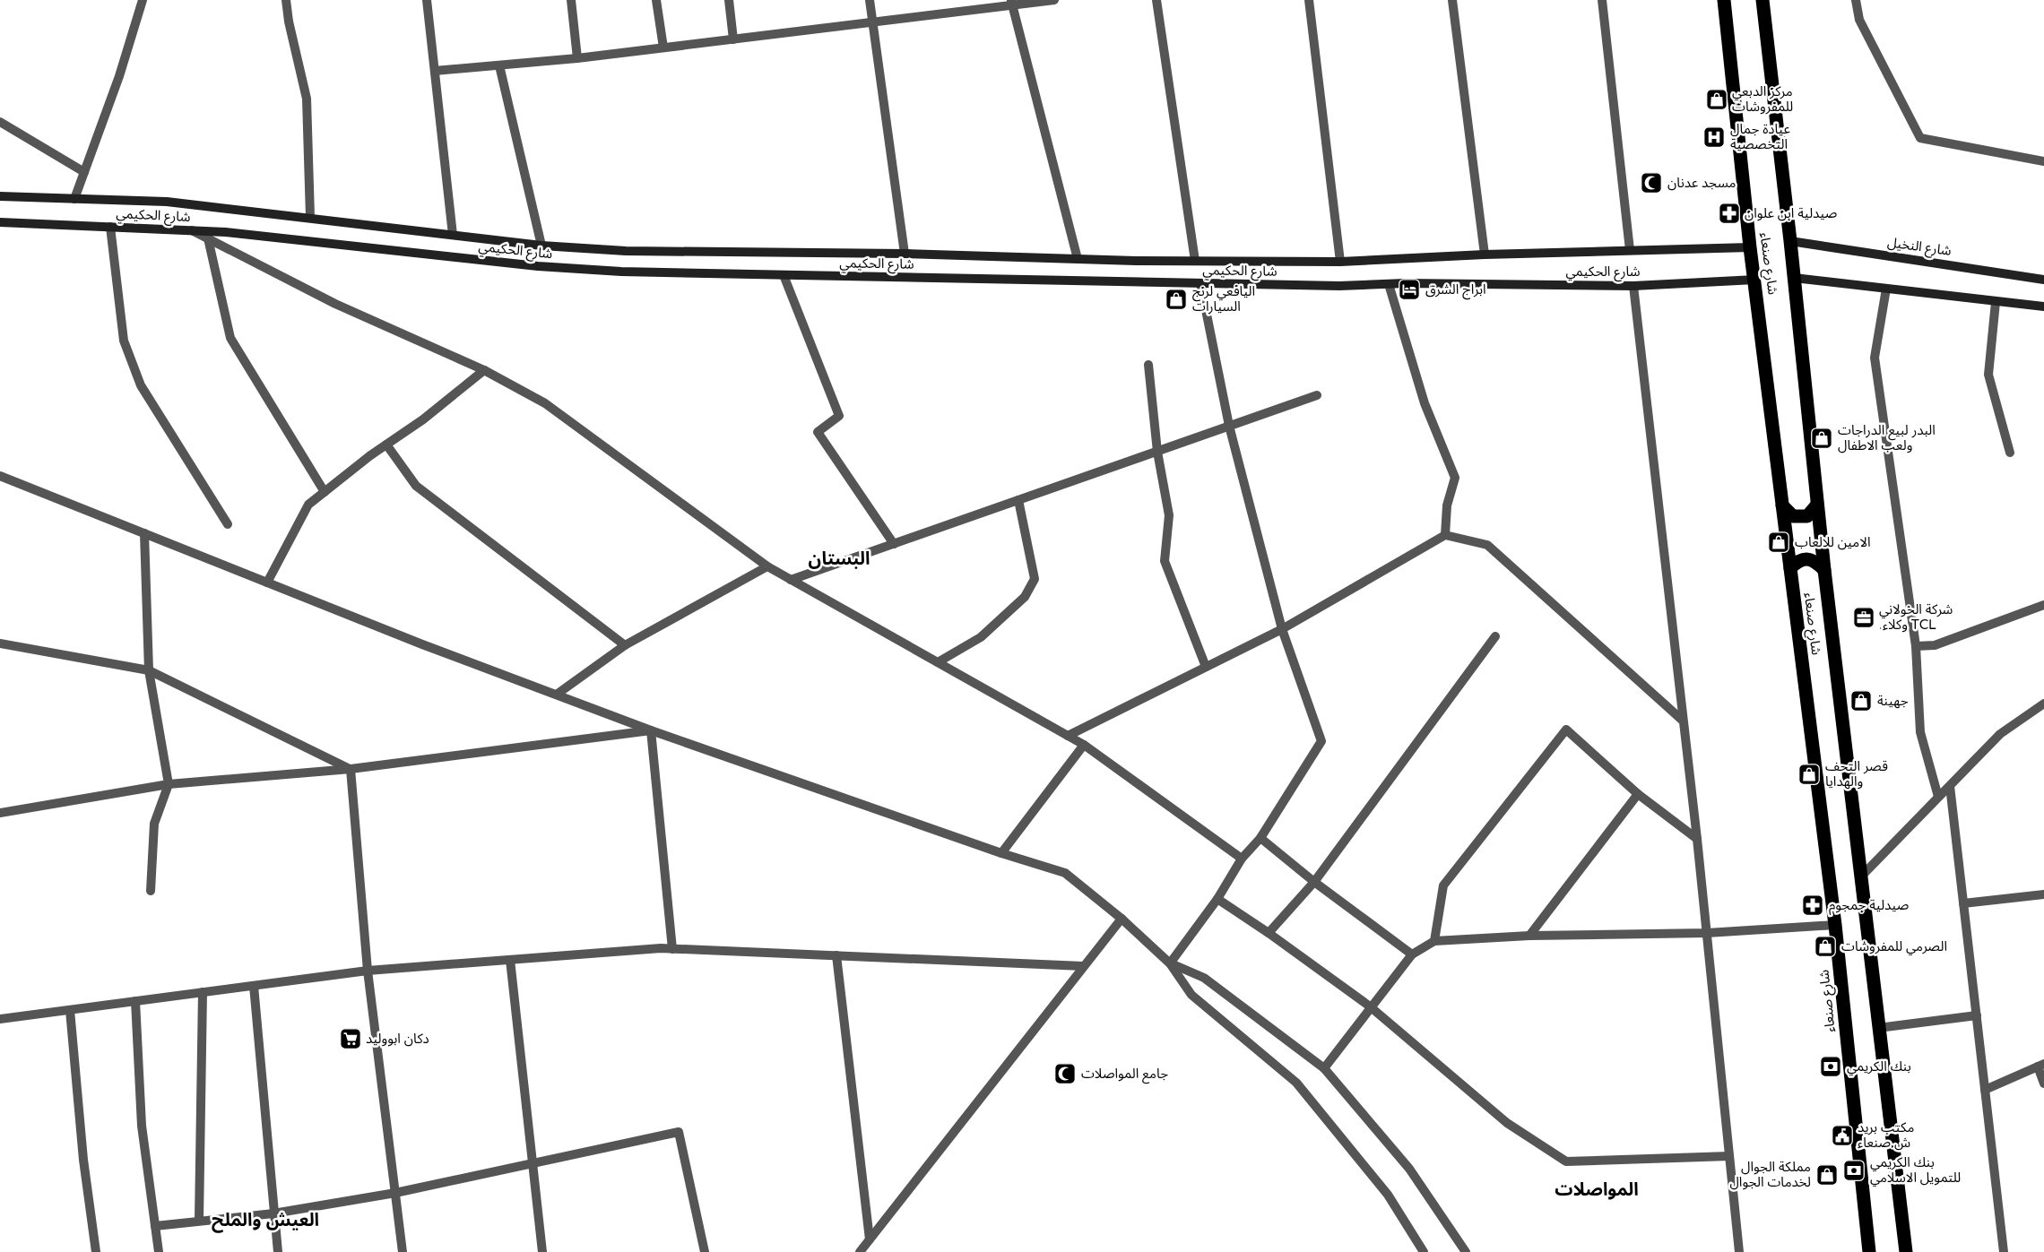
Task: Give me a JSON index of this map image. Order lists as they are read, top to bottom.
{
  "streets": {
    "highway": ["شارع صنعاء"],
    "street": ["شارع الحكيمي", "شارع النخيل"]
  },
  "crossings": [
    ["شارع الحكيمي", "شارع صنعاء"],
    ["شارع النخيل", "شارع صنعاء"]
  ],
  "districts": ["البستان", "المواصلات", "العيش والملح"],
  "places": {
    "shop": [
      "مركز الدبعي للمفروشات",
      "اليافعي لرنج السيارات",
      "البدر لبيع الدراجات ولعب الاطفال",
      "الامين للالعاب",
      "جهينة",
      "قصر التحف والهدايا",
      "الصرمي للمفروشات",
      "مملكة الجوال لخدمات الجوال"
    ],
    "hospital": ["عيادة جمال التخصصية"],
    "mosque": ["مسجد عدنان", "جامع المواصلات"],
    "pharmacy": ["صيدلية ابن علوان", "صيدلية جمجوم"],
    "hotel": ["ابراج الشرق"],
    "office": ["شركة الخولاني .وكلاء TCL"],
    "supermarket": ["دكان ابووليد"],
    "bank": ["بنك الكريمي", "بنك الكريمي للتمويل الاسلامي"],
    "public building": ["مكتب بريد ش.صنعاء"]
  }
}
